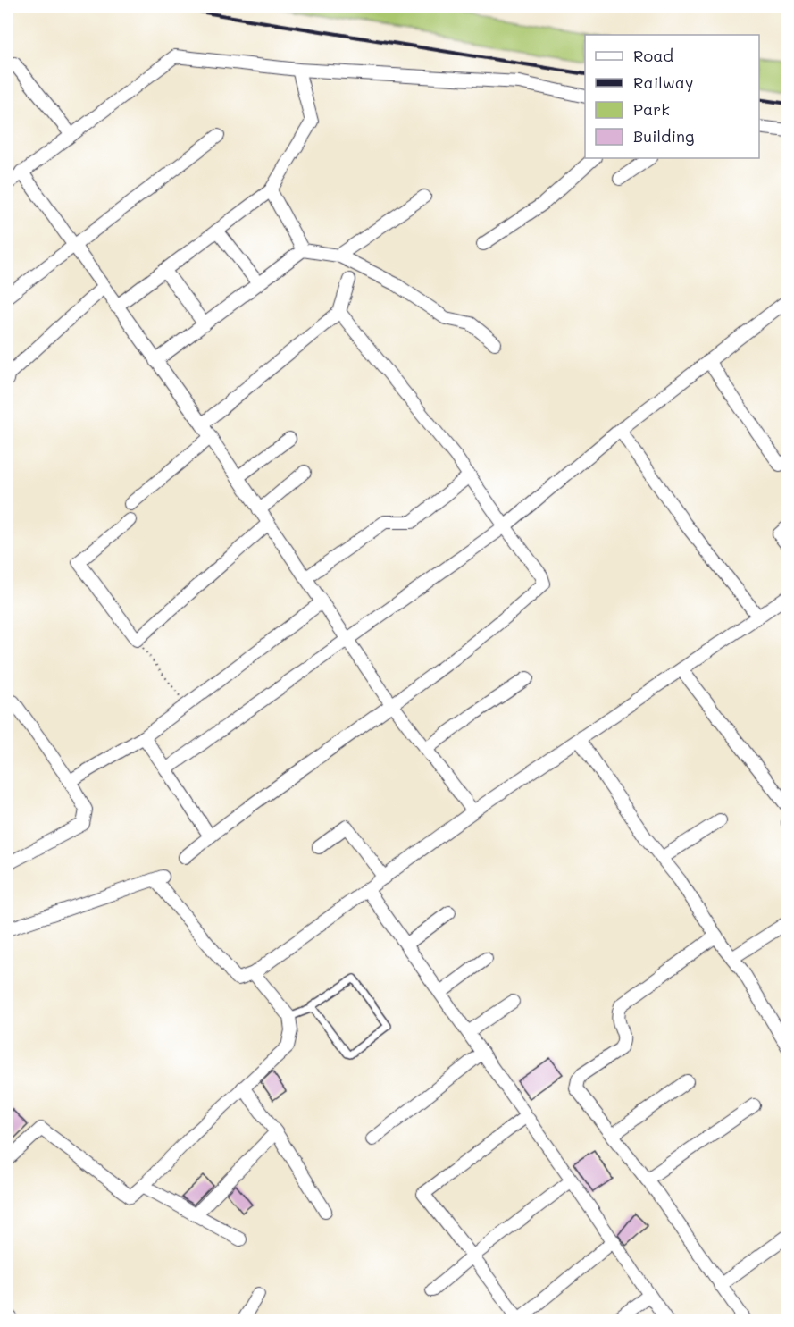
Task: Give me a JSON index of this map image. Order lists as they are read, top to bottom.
{
  "legend": [
    "Road",
    "Railway",
    "Park",
    "Building"
  ]
}
